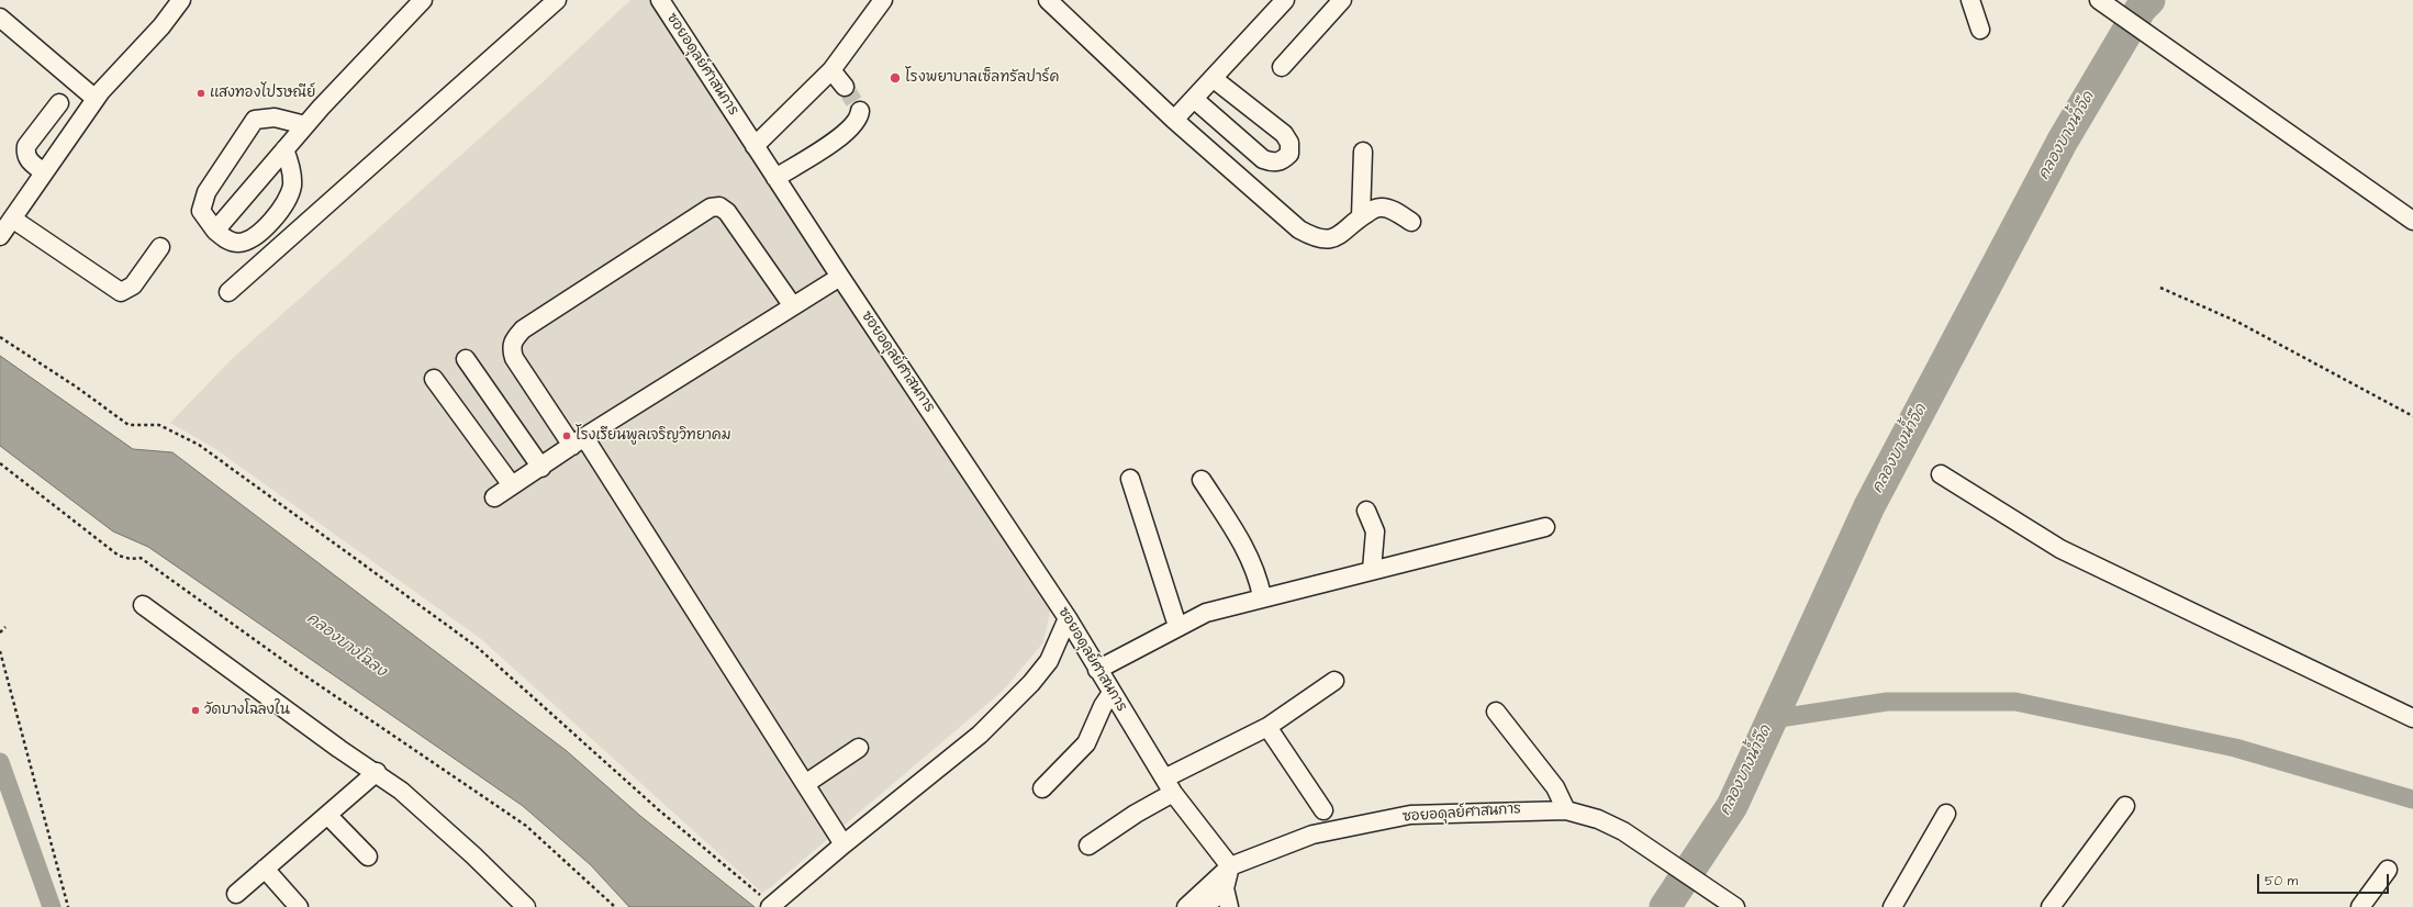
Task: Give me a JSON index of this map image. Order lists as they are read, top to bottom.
{
  "streets": {
    "street": ["ซอยอดุลย์ศาสนการ"]
  },
  "water": ["คลองบางน้ำจืด", "คลองบางโฉลง"],
  "places": [
    "โรงพยาบาลเซ็ลทรัลปาร์ค",
    "แสงทองไปรษณีย์",
    "โรงเรียนพูลเจริญวิทยาคม",
    "วัดบางโฉลงใน"
  ],
  "scale_bar": "50 m"
}
